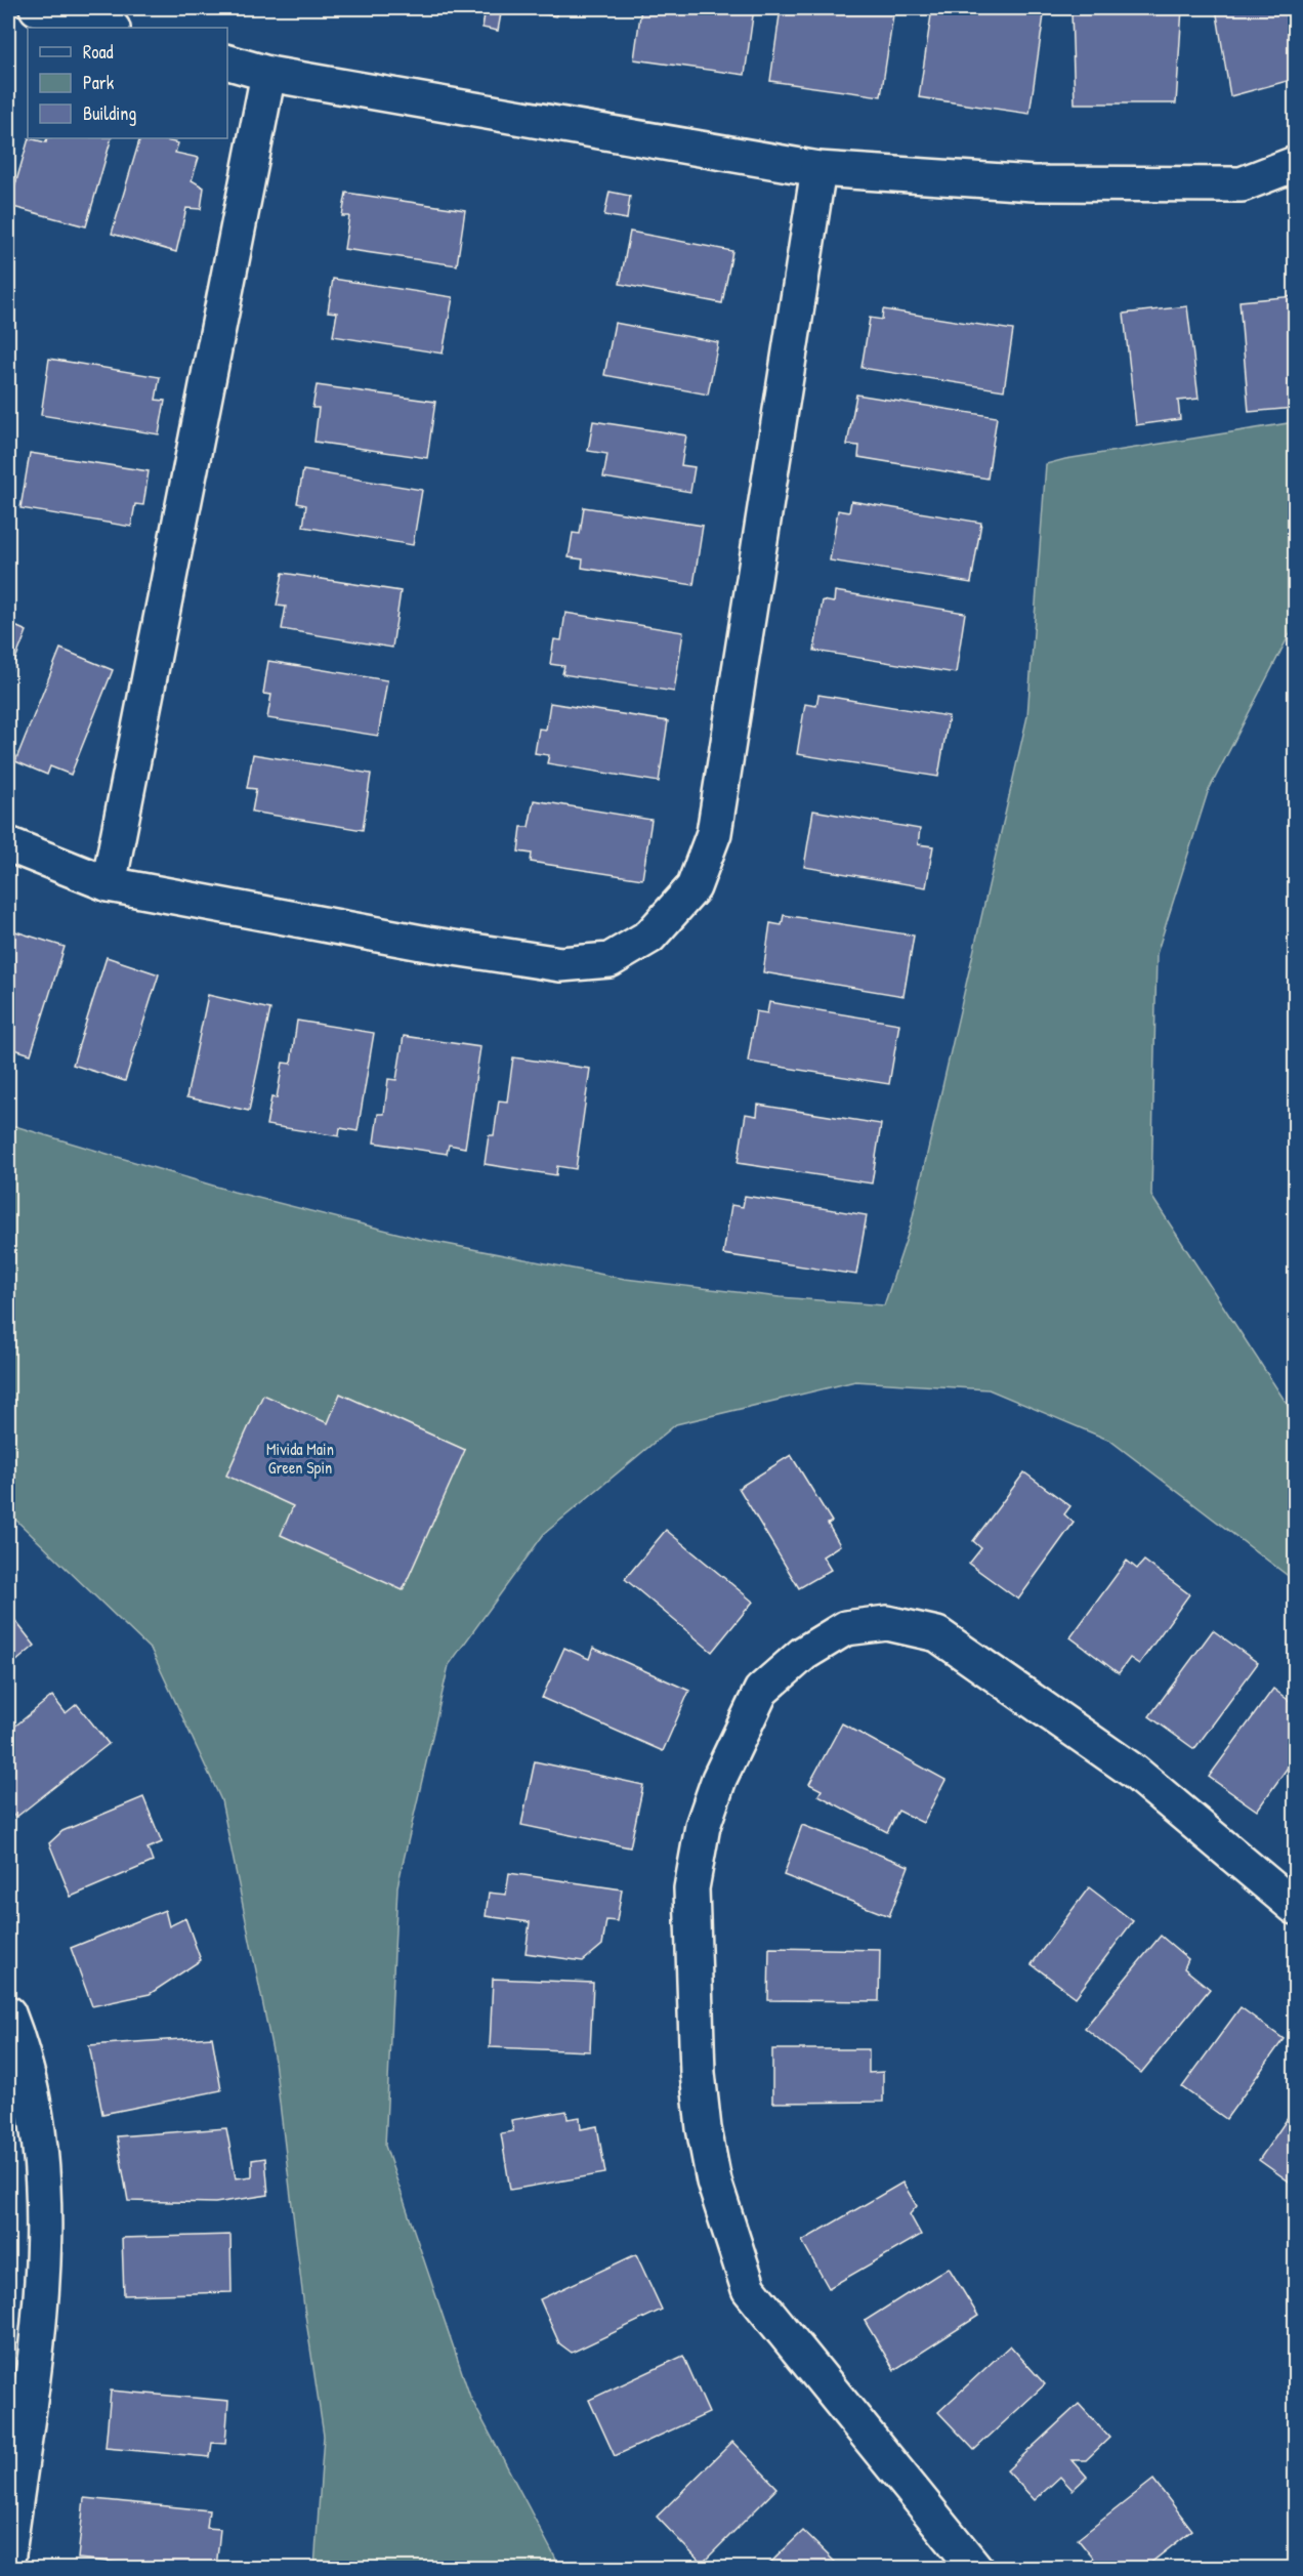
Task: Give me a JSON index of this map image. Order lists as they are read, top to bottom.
{
  "parks": ["Mivida Main Green Spin"],
  "legend": ["Road", "Park", "Building"]
}
